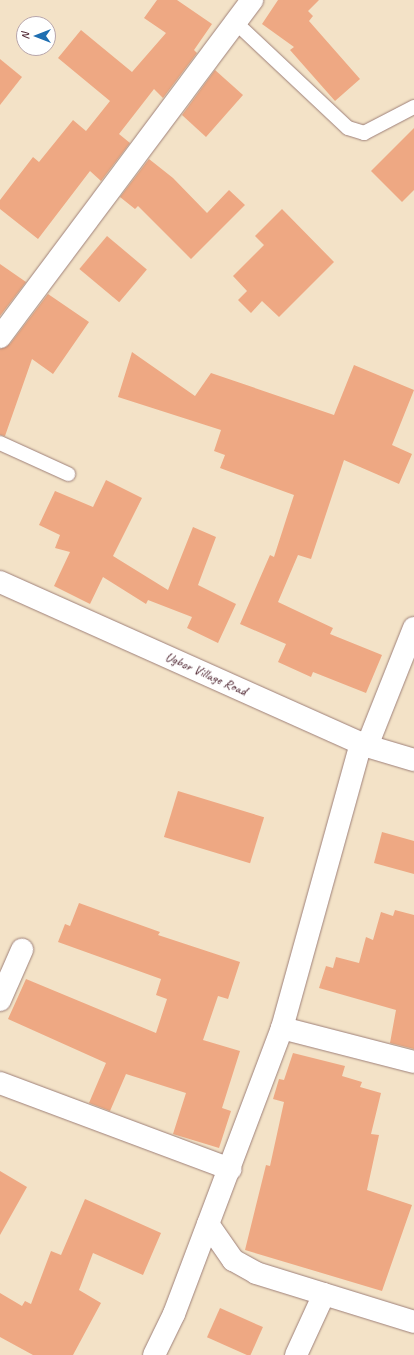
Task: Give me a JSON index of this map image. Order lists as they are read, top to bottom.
{
  "streets": {
    "street": ["Ugbor Village Road"]
  },
  "north": "left"
}
